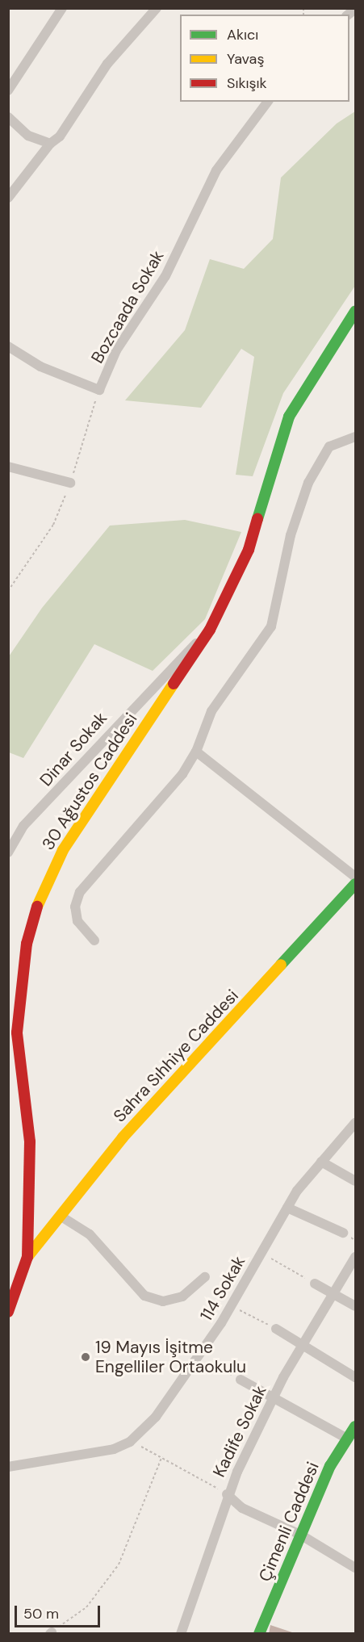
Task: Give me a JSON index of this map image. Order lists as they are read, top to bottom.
{
  "streets": {
    "main road": ["30 Ağustos Caddesi", "Sahra Sıhhiye Caddesi", "Çimenli Caddesi"],
    "street": [
      "Bozcaada Sokak",
      "Dinar Sokak",
      "114 Sokak",
      "Kadife Sokak"
    ]
  },
  "crossings": [
    ["Dinar Sokak", "30 Ağustos Caddesi"],
    ["30 Ağustos Caddesi", "Sahra Sıhhiye Caddesi"]
  ],
  "places": ["19 Mayıs İşitme Engelliler Ortaokulu"],
  "legend": ["Akıcı", "Yavaş", "Sıkışık"],
  "scale_bar": "50 m"
}
